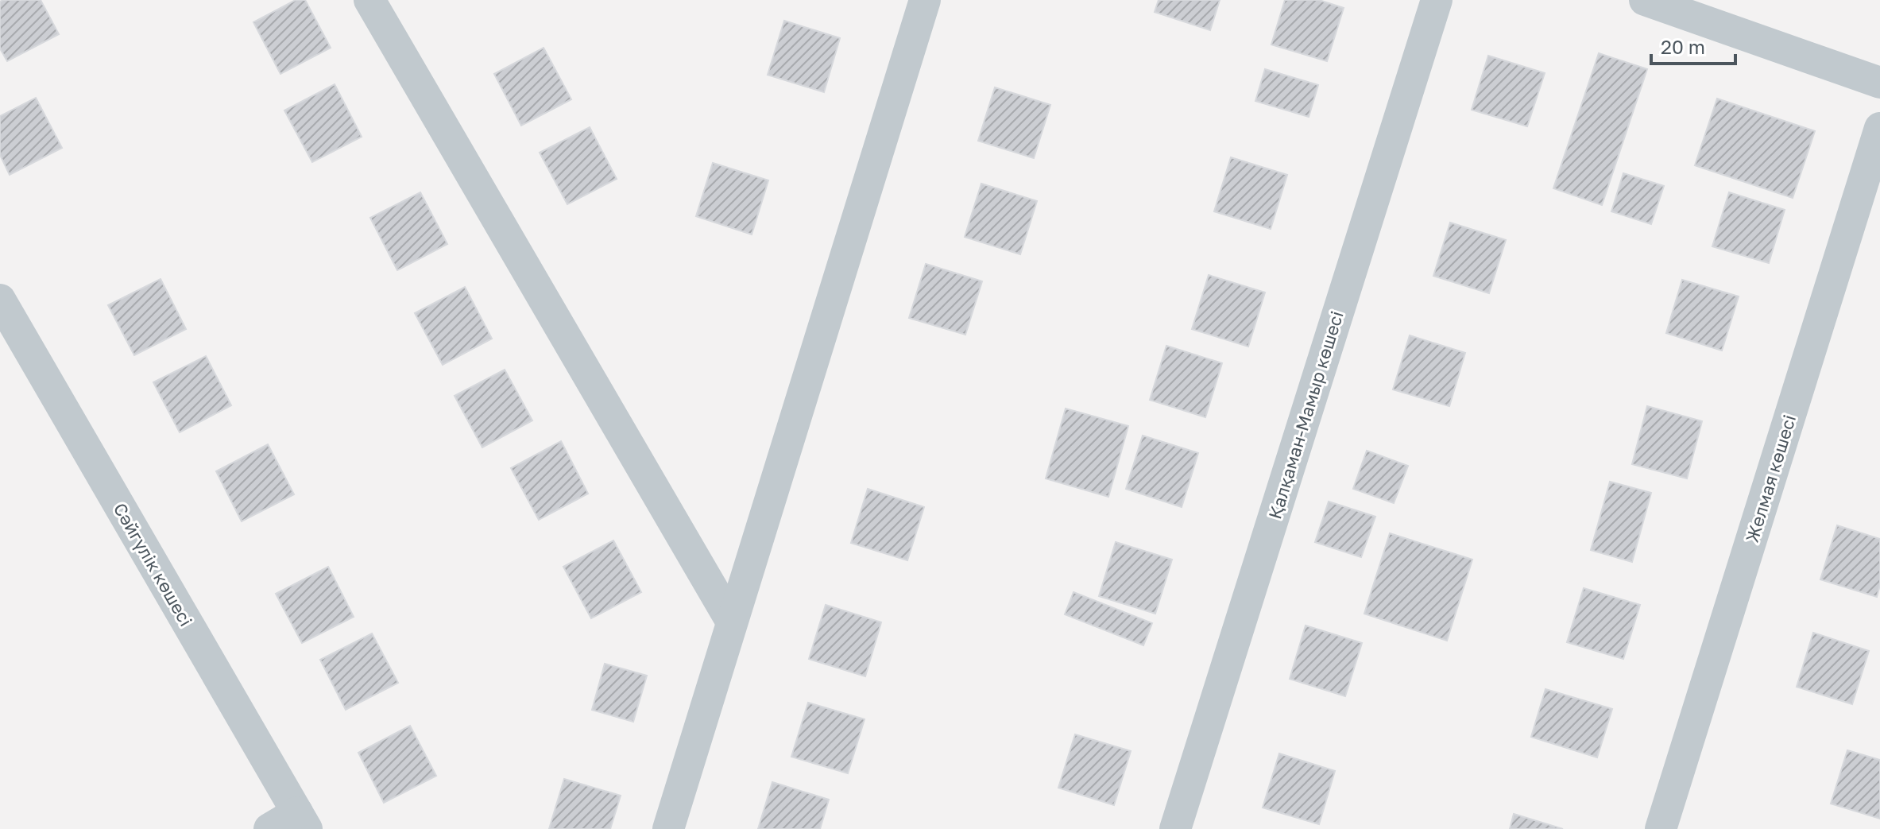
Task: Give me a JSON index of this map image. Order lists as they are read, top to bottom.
{
  "streets": {
    "street": ["Қалқаман-Мамыр көшесі", "Желмая көшесі", "Сәйгүлік көшесі"]
  },
  "scale_bar": "20 m"
}
